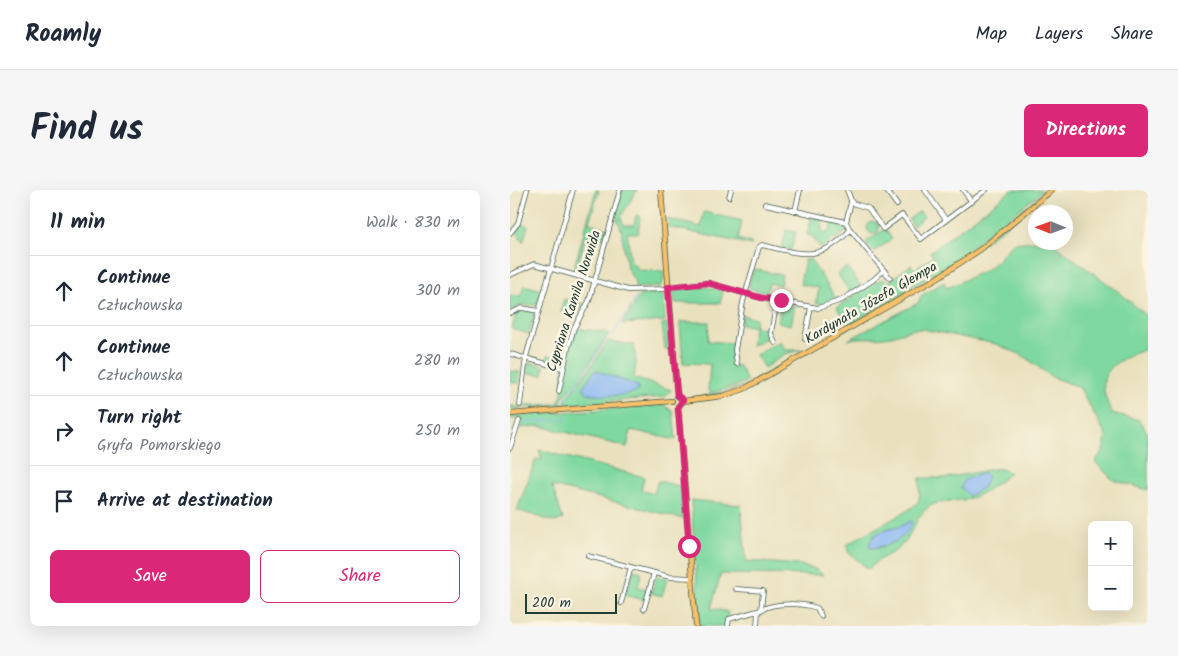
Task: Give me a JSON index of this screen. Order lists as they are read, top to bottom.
{
  "streets": {
    "main road": ["Kardynała Józefa Glempa"],
    "street": ["Cypriana Kamila Norwida"]
  },
  "scale_bar": "200 m",
  "north": "left",
  "page": {
    "header": "Roamly",
    "nav": ["Map", "Layers", "Share"],
    "title": "Find us",
    "buttons": [
      "Directions",
      ["Save", "Share"]
    ],
    "heading": ["11 min", "Walk · 830 m"],
    "list": [
      ["Continue", "Człuchowska", "300 m"],
      ["Continue", "Człuchowska", "280 m"],
      ["Turn right", "Gryfa Pomorskiego", "250 m"],
      "Arrive at destination"
    ],
    "map_buttons": ["+", "−"],
    "scale": "200 m"
  }
}
